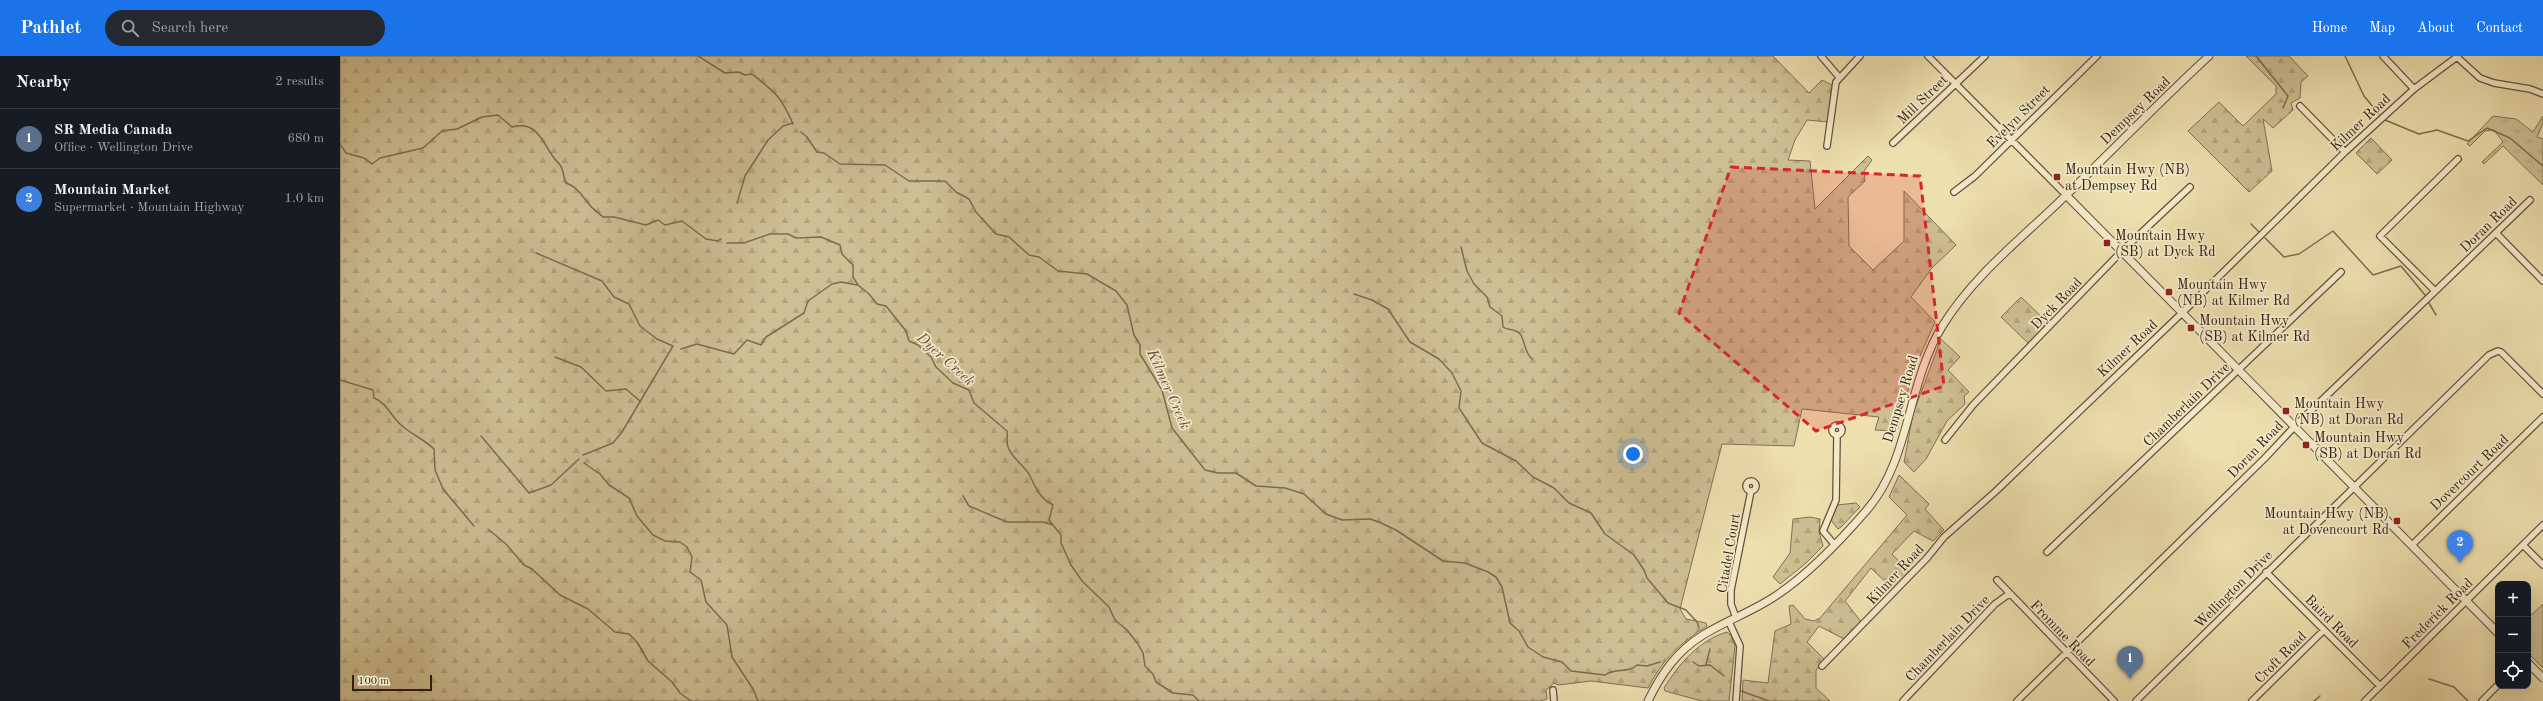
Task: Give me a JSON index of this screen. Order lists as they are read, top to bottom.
{
  "streets": {
    "street": [
      "Mill Street",
      "Dempsey Road",
      "Evelyn Street",
      "Kilmer Road",
      "Doran Road",
      "Dyck Road",
      "Chamberlain Drive",
      "Dovercourt Road",
      "Citadel Court",
      "Wellington Drive",
      "Frederick Road",
      "Baird Road",
      "Fromme Road",
      "Croft Road"
    ]
  },
  "crossings": [
    ["Dempsey Road", "Citadel Court"],
    ["Doran Road", "Fromme Road"],
    ["Chamberlain Drive", "Fromme Road"],
    ["Wellington Drive", "Baird Road"],
    ["Frederick Road", "Baird Road"],
    ["Baird Road", "Croft Road"]
  ],
  "water": ["Dyer Creek", "Kilmer Creek"],
  "places": {
    "transit": [
      "Mountain Hwy (NB) at Dempsey Rd",
      "Mountain Hwy (SB) at Dyck Rd",
      "Mountain Hwy (NB) at Kilmer Rd",
      "Mountain Hwy (SB) at Kilmer Rd",
      "Mountain Hwy (NB) at Doran Rd",
      "Mountain Hwy (SB) at Doran Rd",
      "Mountain Hwy (NB) at Dovencourt Rd"
    ]
  },
  "scale_bar": "100 m",
  "page": {
    "header": "Pathlet",
    "search": "Search here",
    "nav": [
      "Home",
      "Map",
      "About",
      "Contact"
    ],
    "heading": ["Nearby", "2 results"],
    "list": [
      {
        "mark": "1",
        "name": "SR Media Canada",
        "note": "Office · Wellington Drive",
        "value": "680 m"
      },
      {
        "mark": "2",
        "name": "Mountain Market",
        "note": "Supermarket · Mountain Highway",
        "value": "1.0 km"
      }
    ],
    "pins": ["2", "1"],
    "map_buttons": ["+", "−"],
    "scale": "100 m"
  }
}
